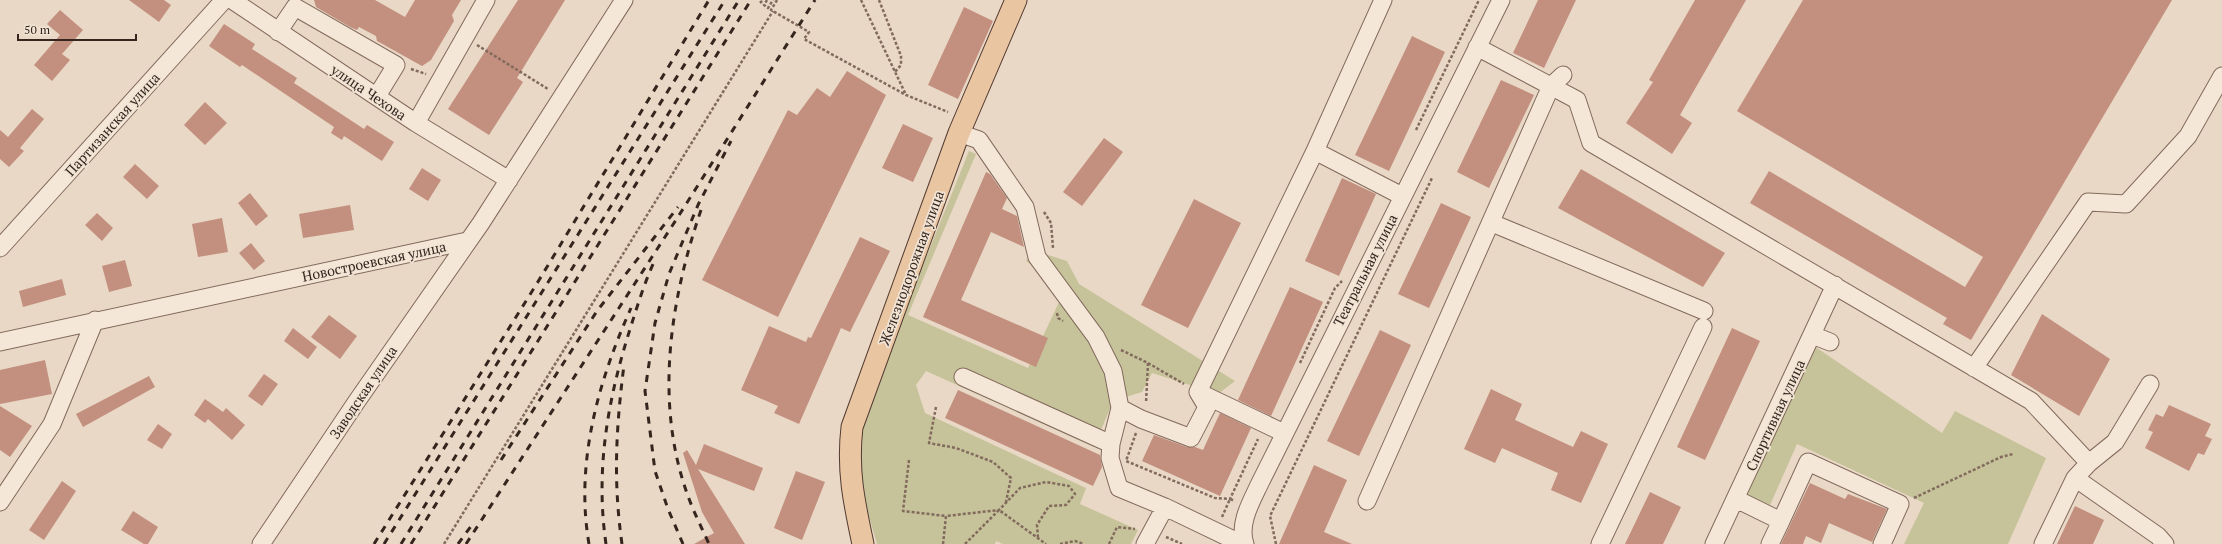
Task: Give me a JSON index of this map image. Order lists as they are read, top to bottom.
{
  "streets": {
    "main road": ["Железнодорожная улица"],
    "street": [
      "улица Чехова",
      "Партизанская улица",
      "Новостроевская улица",
      "Театральная улица",
      "Заводская улица",
      "Спортивная улица"
    ]
  },
  "crossings": [
    ["Новостроевская улица", "Заводская улица"]
  ],
  "scale_bar": "50 m"
}
